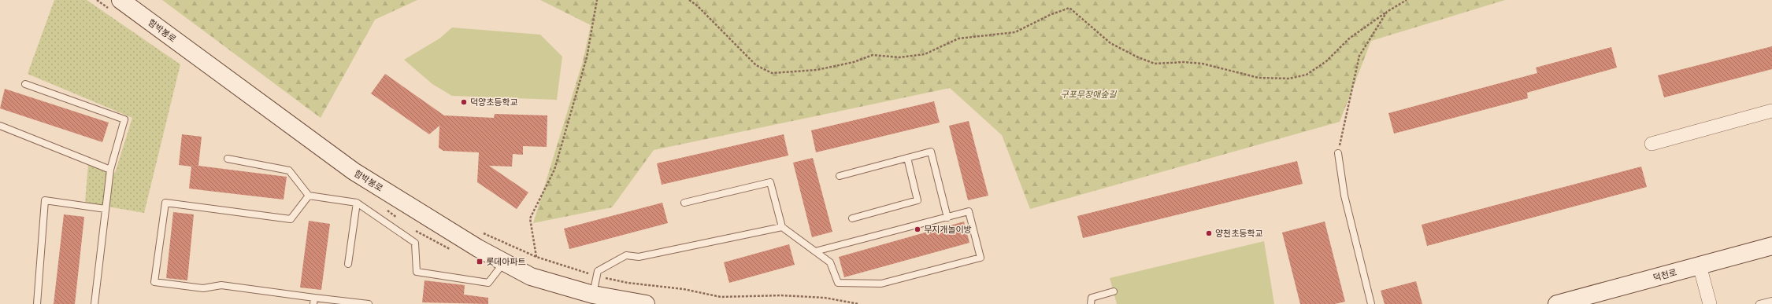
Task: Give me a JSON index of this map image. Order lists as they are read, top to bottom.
{
  "streets": {
    "main road": ["함박봉로", "덕천로"]
  },
  "parks": ["구포무장애숲길"],
  "places": {
    "other": ["덕양초등학교", "무지개놀이방", "양천초등학교"],
    "transit": ["롯데아파트"]
  }
}
